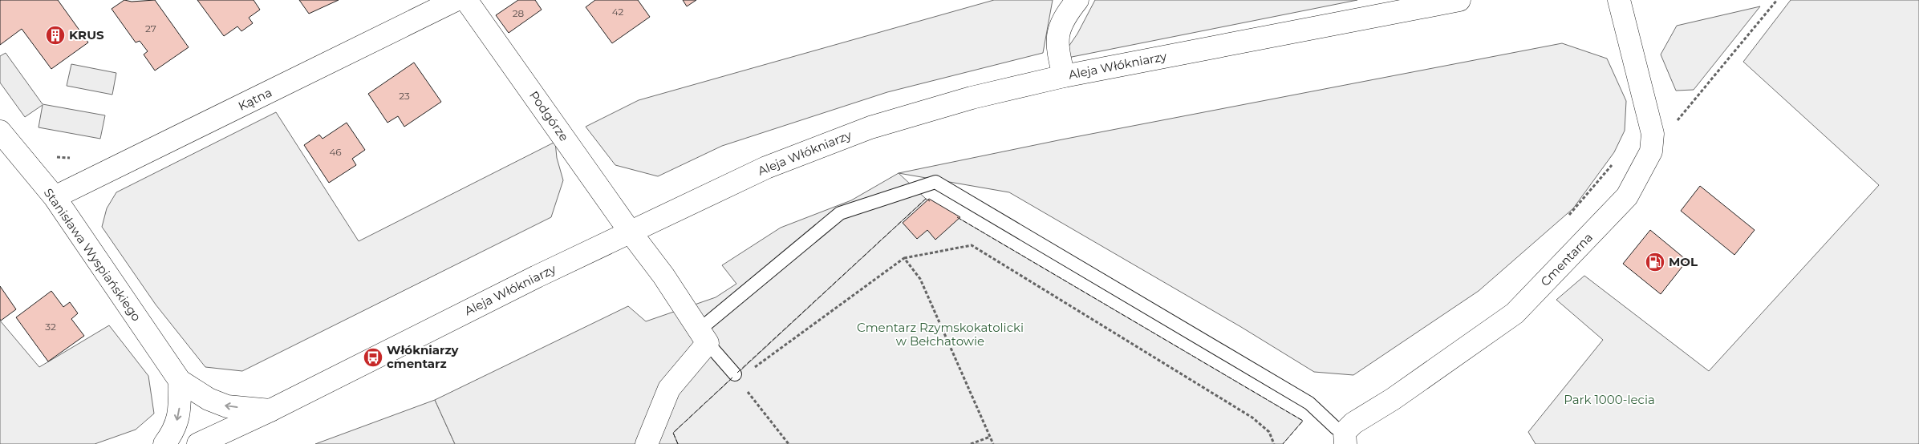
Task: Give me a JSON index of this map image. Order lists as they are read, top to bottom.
{
  "streets": {
    "street": [
      "Aleja Włókniarzy",
      "Kątna",
      "Podgórze",
      "Stanisława Wyspiańskiego",
      "Cmentarna"
    ]
  },
  "crossings": [
    ["Aleja Włókniarzy", "Podgórze"],
    ["Aleja Włókniarzy", "Stanisława Wyspiańskiego"],
    ["Kątna", "Stanisława Wyspiańskiego"]
  ],
  "parks": ["Cmentarz Rzymskokatolicki w Bełchatowie", "Park 1000-lecia"],
  "places": {
    "building": ["KRUS"],
    "fuel station": ["MOL"],
    "bus stop": ["Włókniarzy cmentarz"]
  },
  "house_numbers": [
    "42",
    "28",
    "27",
    "23",
    "46",
    "32"
  ]
}
